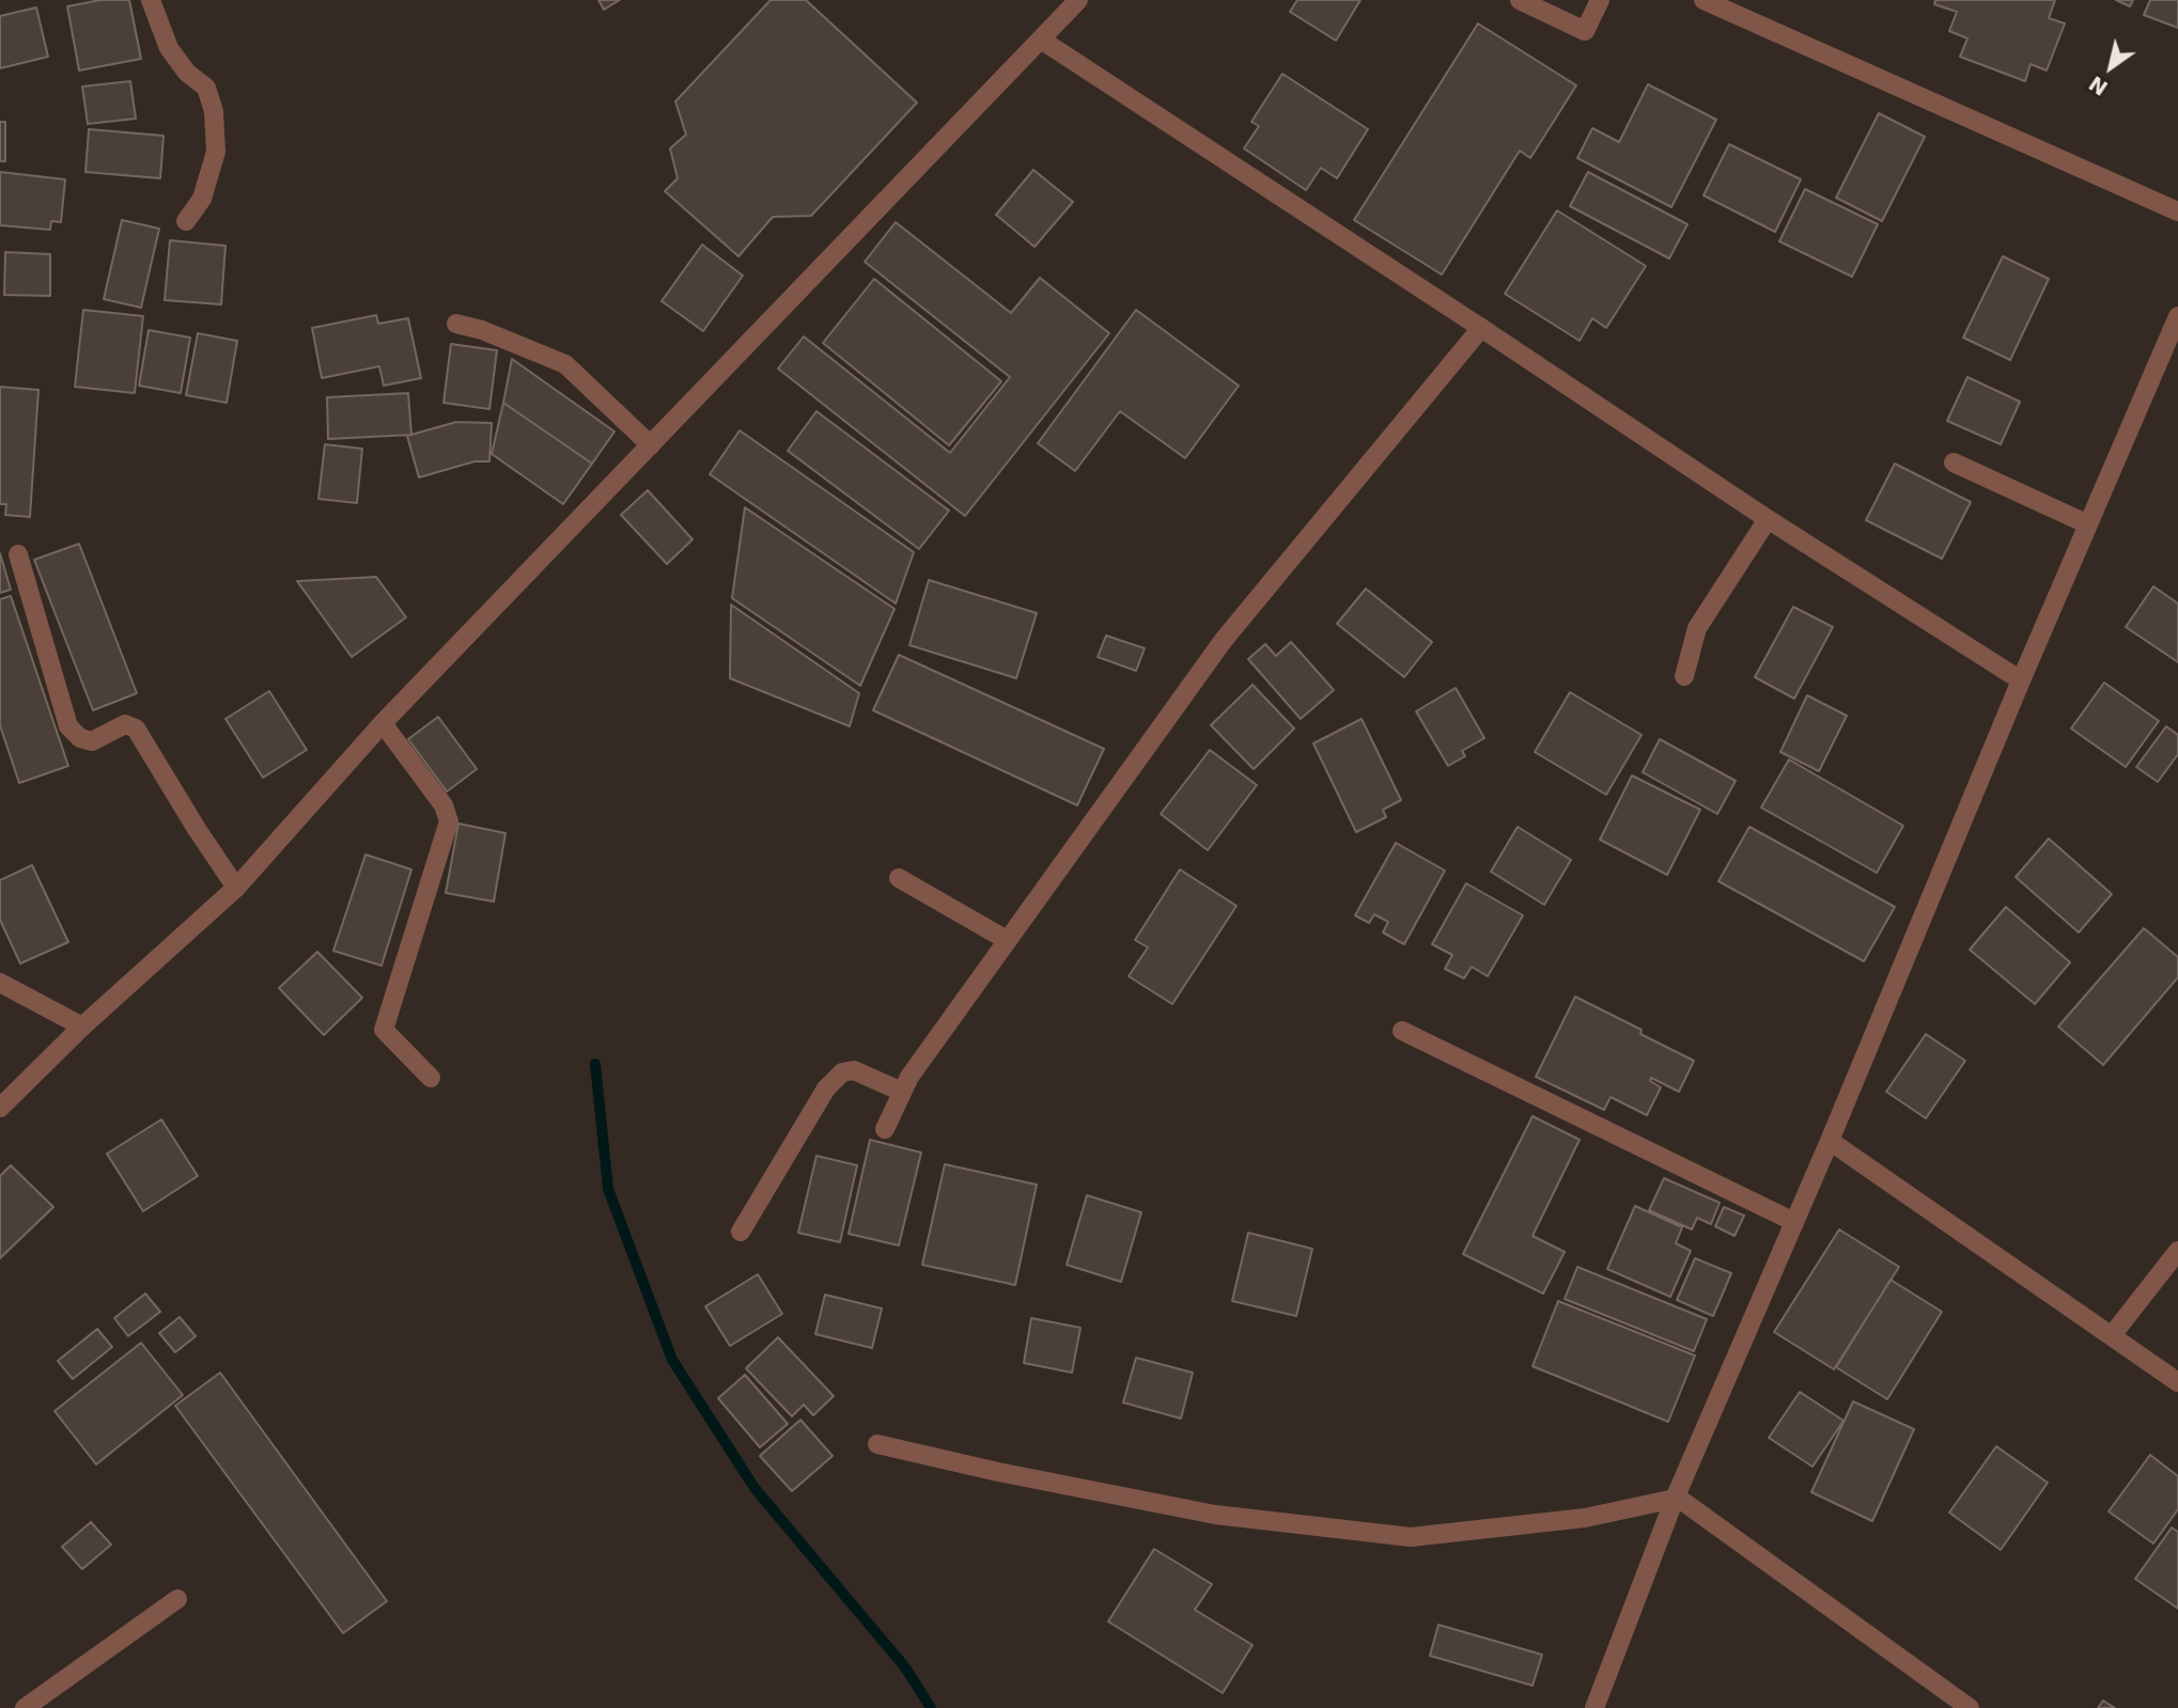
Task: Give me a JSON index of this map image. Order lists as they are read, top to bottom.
{
  "north": "bottom left"
}
